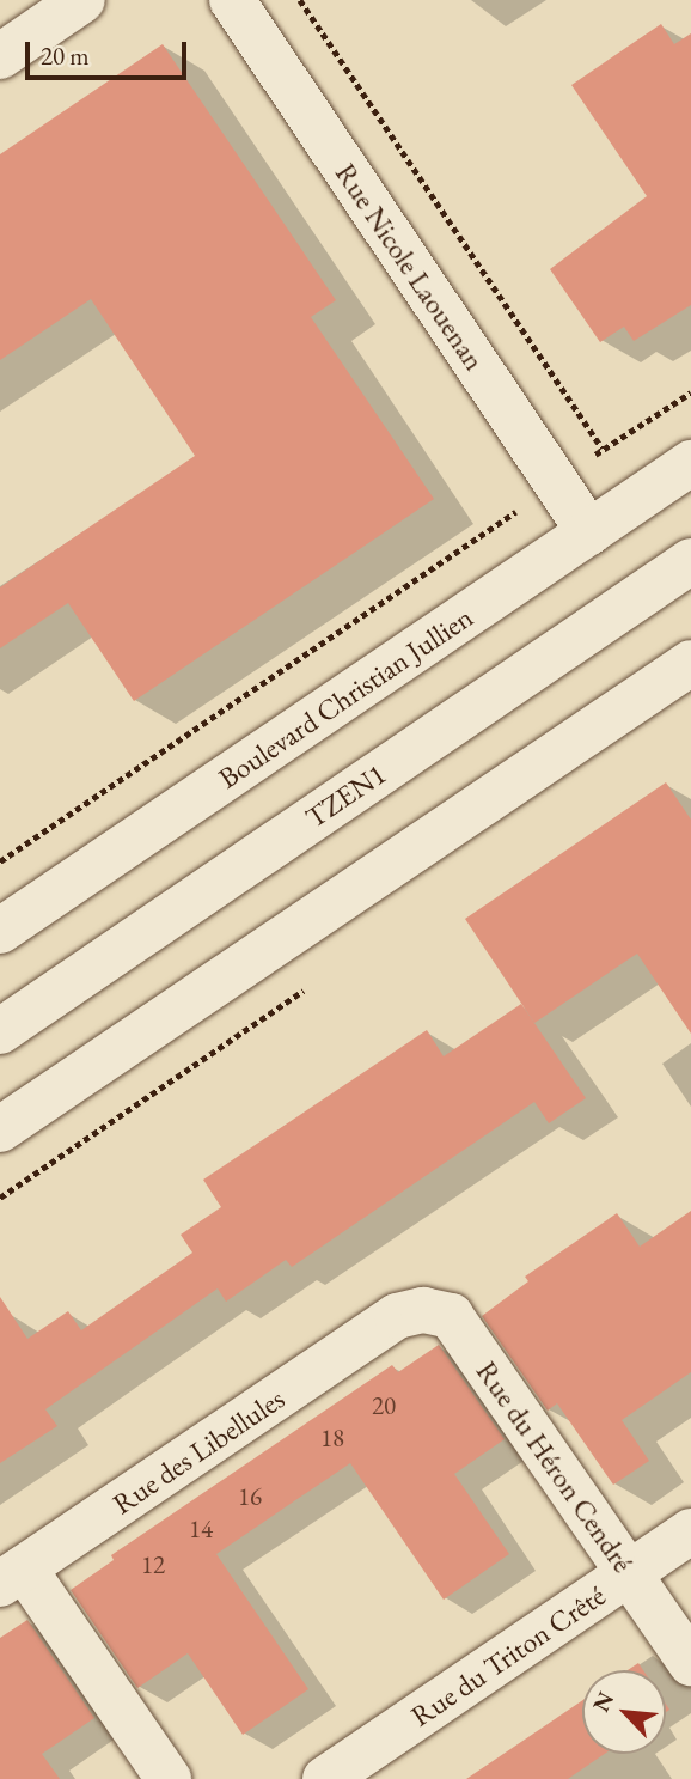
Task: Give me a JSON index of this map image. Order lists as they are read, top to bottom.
{
  "streets": {
    "street": [
      "Rue Nicole Laouenan",
      "Boulevard Christian Jullien",
      "TZEN1",
      "Rue des Libellules",
      "Rue du Héron Cendré",
      "Rue du Triton Crêté"
    ]
  },
  "crossings": [
    ["Rue Nicole Laouenan", "Boulevard Christian Jullien"],
    ["Rue des Libellules", "Rue du Héron Cendré"],
    ["Rue du Héron Cendré", "Rue du Triton Crêté"]
  ],
  "house_numbers": [
    "20",
    "18",
    "16",
    "14",
    "12"
  ],
  "scale_bar": "20 m",
  "north": "top left"
}
